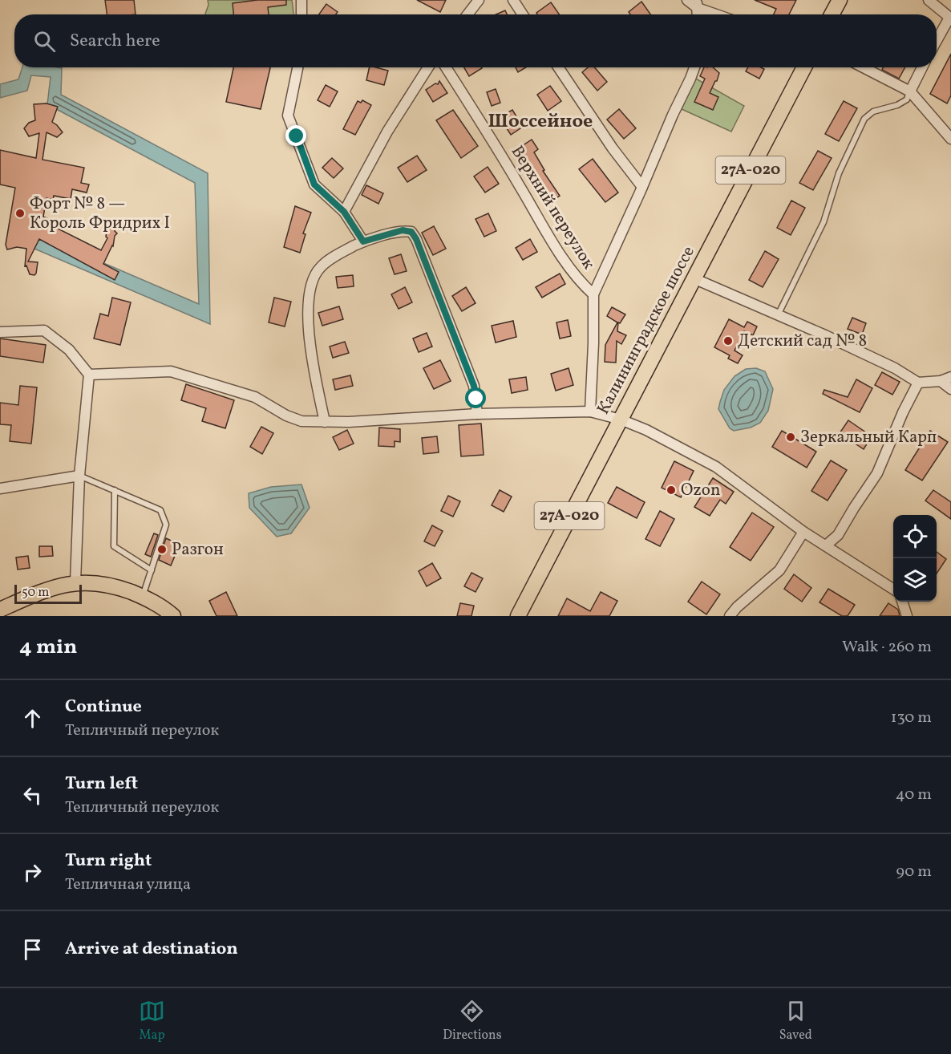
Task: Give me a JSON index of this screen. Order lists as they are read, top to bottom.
{
  "streets": {
    "main road": ["27А-020", "Калининградское шоссе"],
    "street": ["Верхний переулок"]
  },
  "districts": ["Шоссейное"],
  "places": [
    "Форт № 8 — Король Фридрих I",
    "Детский сад № 8",
    "Зеркальный Карп",
    "Ozon",
    "Разгон"
  ],
  "scale_bar": "50 m",
  "page": {
    "search": "Search here",
    "scale": "50 m",
    "heading": ["4 min", "Walk · 260 m"],
    "list": [
      ["Continue", "Тепличный переулок", "130 m"],
      ["Turn left", "Тепличный переулок", "40 m"],
      ["Turn right", "Тепличная улица", "90 m"],
      "Arrive at destination"
    ],
    "nav": ["Map", "Directions", "Saved"]
  }
}
